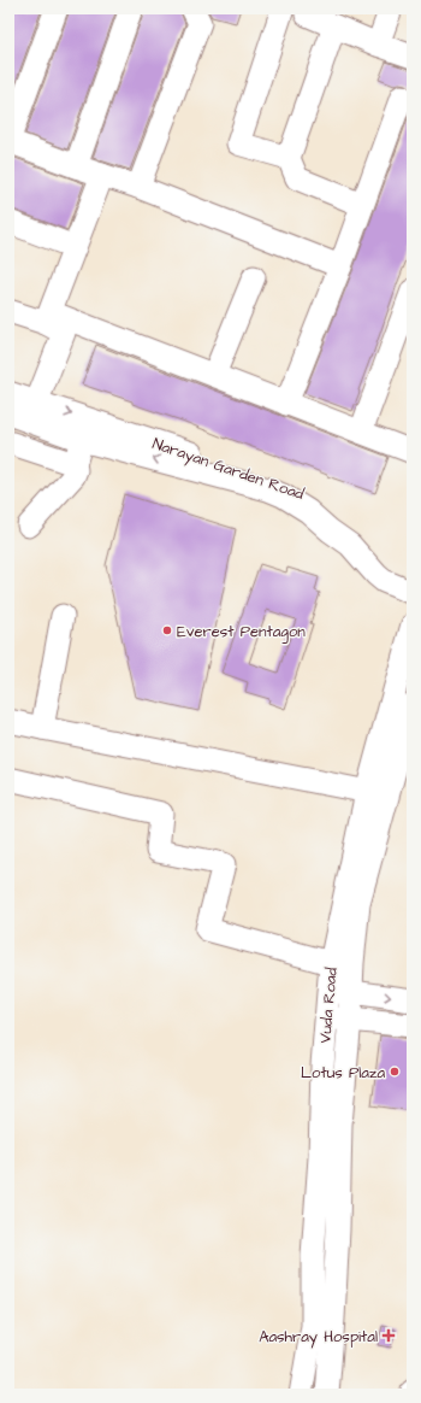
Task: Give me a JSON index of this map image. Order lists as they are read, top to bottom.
{
  "streets": {
    "street": ["Narayan Garden Road", "Vuda Road"]
  },
  "places": {
    "other": ["Everest Pentagon", "Lotus Plaza"],
    "health": ["Aashray Hospital"]
  }
}
